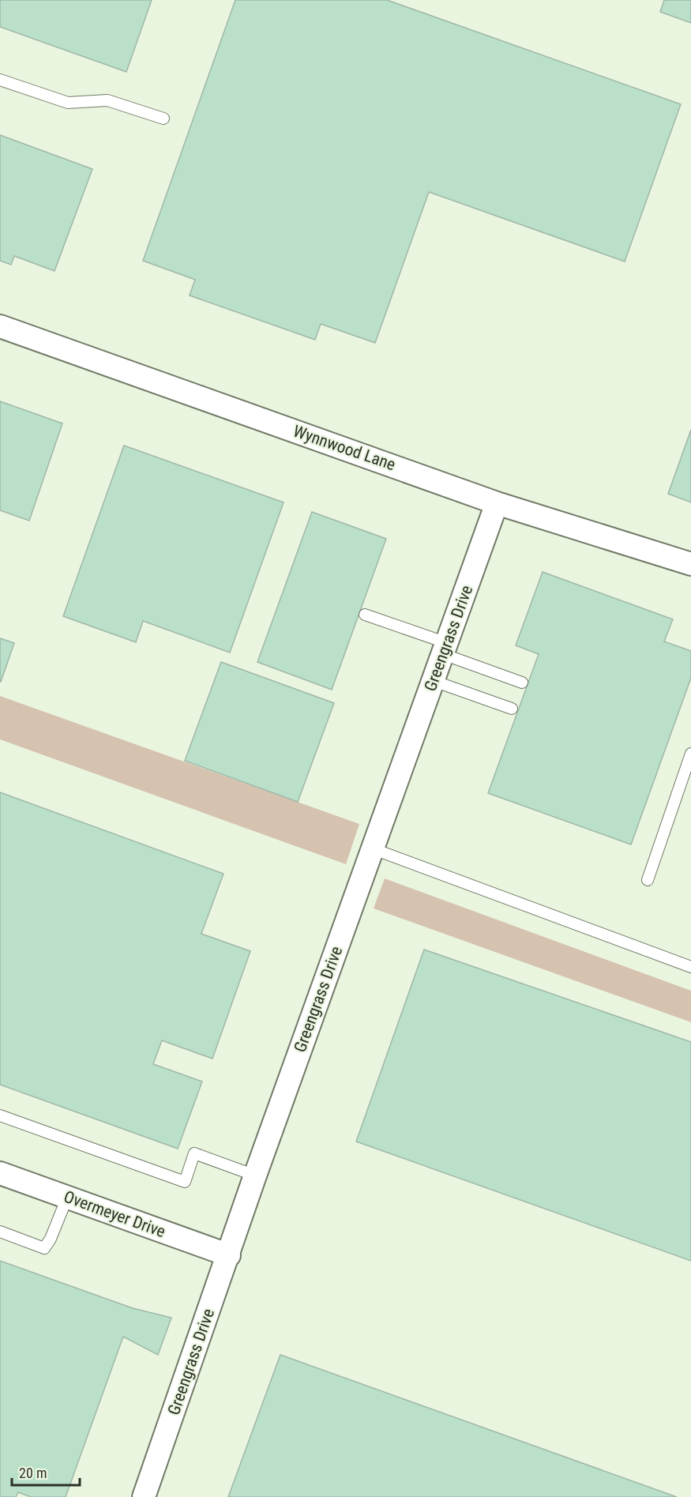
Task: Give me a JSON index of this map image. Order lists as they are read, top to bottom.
{
  "streets": {
    "street": ["Wynnwood Lane", "Greengrass Drive", "Overmeyer Drive"]
  },
  "crossings": [
    ["Wynnwood Lane", "Greengrass Drive"],
    ["Greengrass Drive", "Overmeyer Drive"]
  ],
  "scale_bar": "20 m"
}
